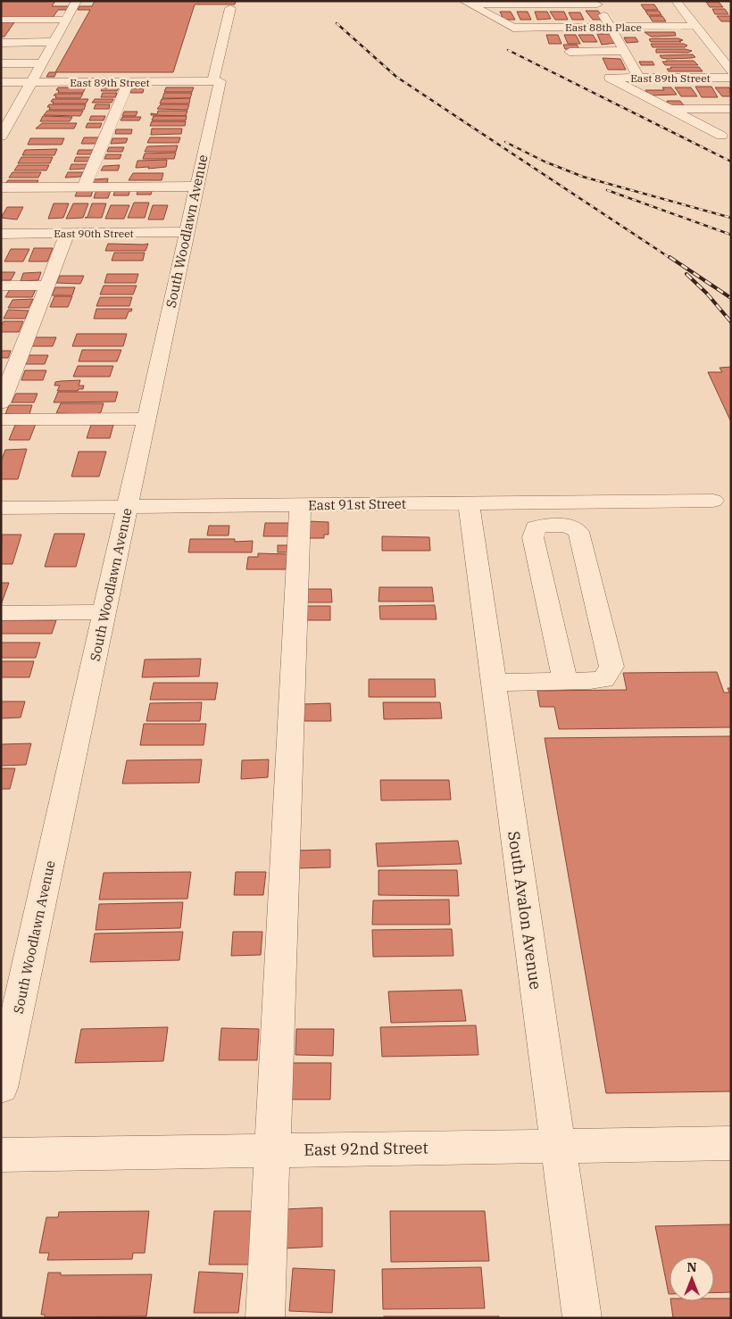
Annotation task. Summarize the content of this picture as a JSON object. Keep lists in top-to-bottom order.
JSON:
{
  "streets": {
    "street": [
      "East 88th Place",
      "East 89th Street",
      "South Woodlawn Avenue",
      "East 90th Street",
      "East 91st Street",
      "South Avalon Avenue",
      "East 92nd Street"
    ]
  },
  "crossings": [
    ["East 89th Street", "South Woodlawn Avenue"],
    ["South Woodlawn Avenue", "East 90th Street"],
    ["South Woodlawn Avenue", "East 91st Street"],
    ["East 91st Street", "South Avalon Avenue"],
    ["South Avalon Avenue", "East 92nd Street"]
  ],
  "north": "top"
}
